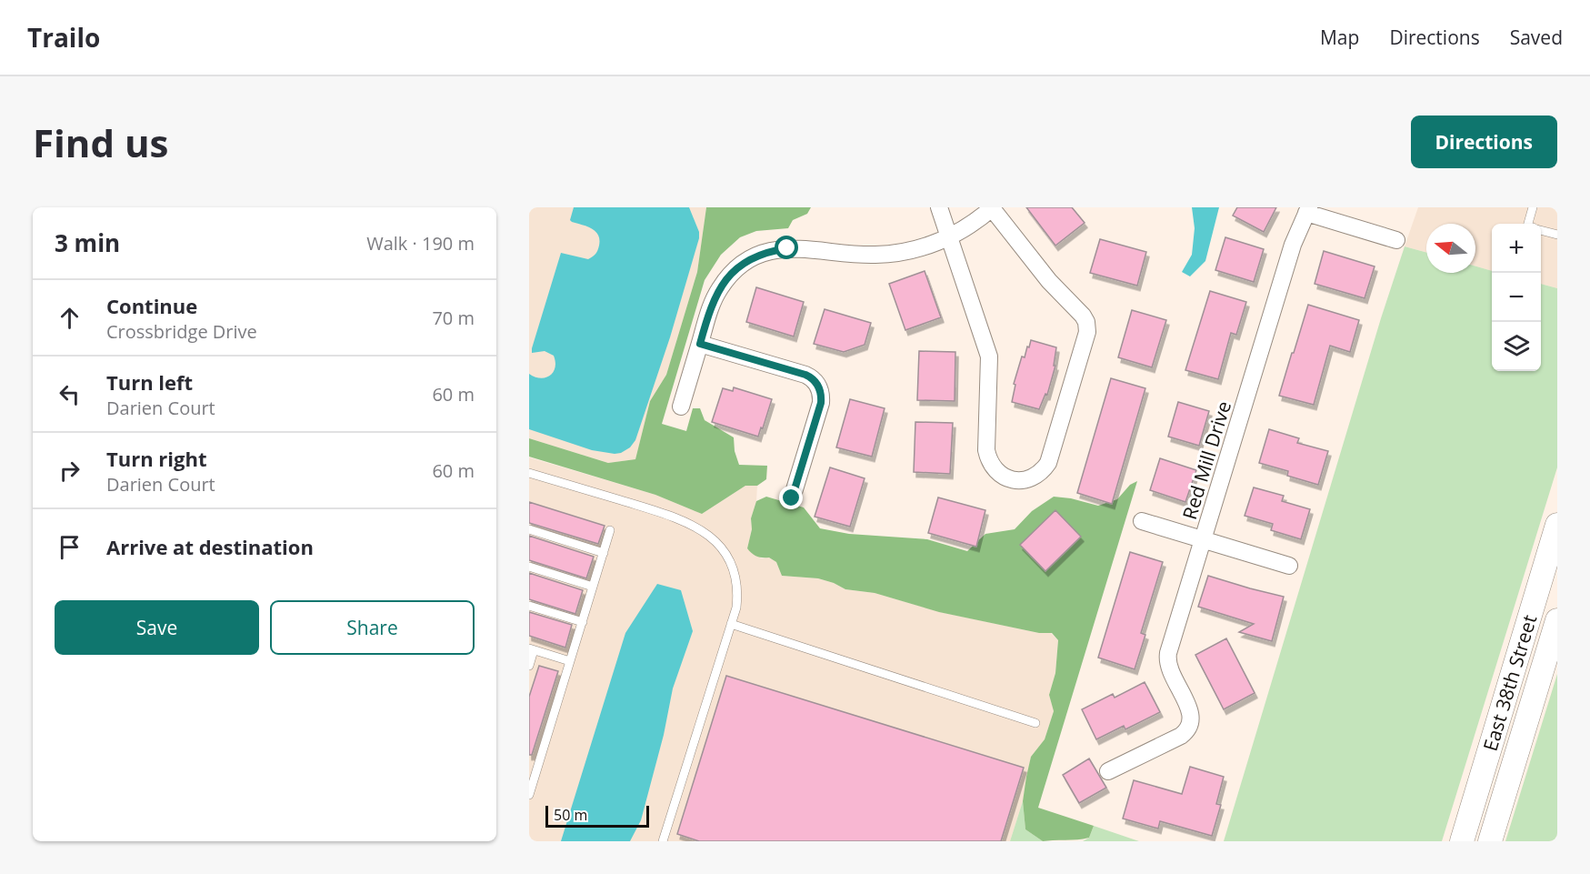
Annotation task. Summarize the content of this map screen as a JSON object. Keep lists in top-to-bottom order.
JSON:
{
  "streets": {
    "main road": ["East 38th Street"],
    "street": ["Red Mill Drive"]
  },
  "scale_bar": "50 m",
  "north": "left",
  "page": {
    "header": "Trailo",
    "nav": ["Map", "Directions", "Saved"],
    "buttons": [
      "Directions",
      ["Save", "Share"]
    ],
    "title": "Find us",
    "heading": ["3 min", "Walk · 190 m"],
    "map_buttons": ["+", "−"],
    "list": [
      ["Continue", "Crossbridge Drive", "70 m"],
      ["Turn left", "Darien Court", "60 m"],
      ["Turn right", "Darien Court", "60 m"],
      "Arrive at destination"
    ],
    "scale": "50 m"
  }
}
